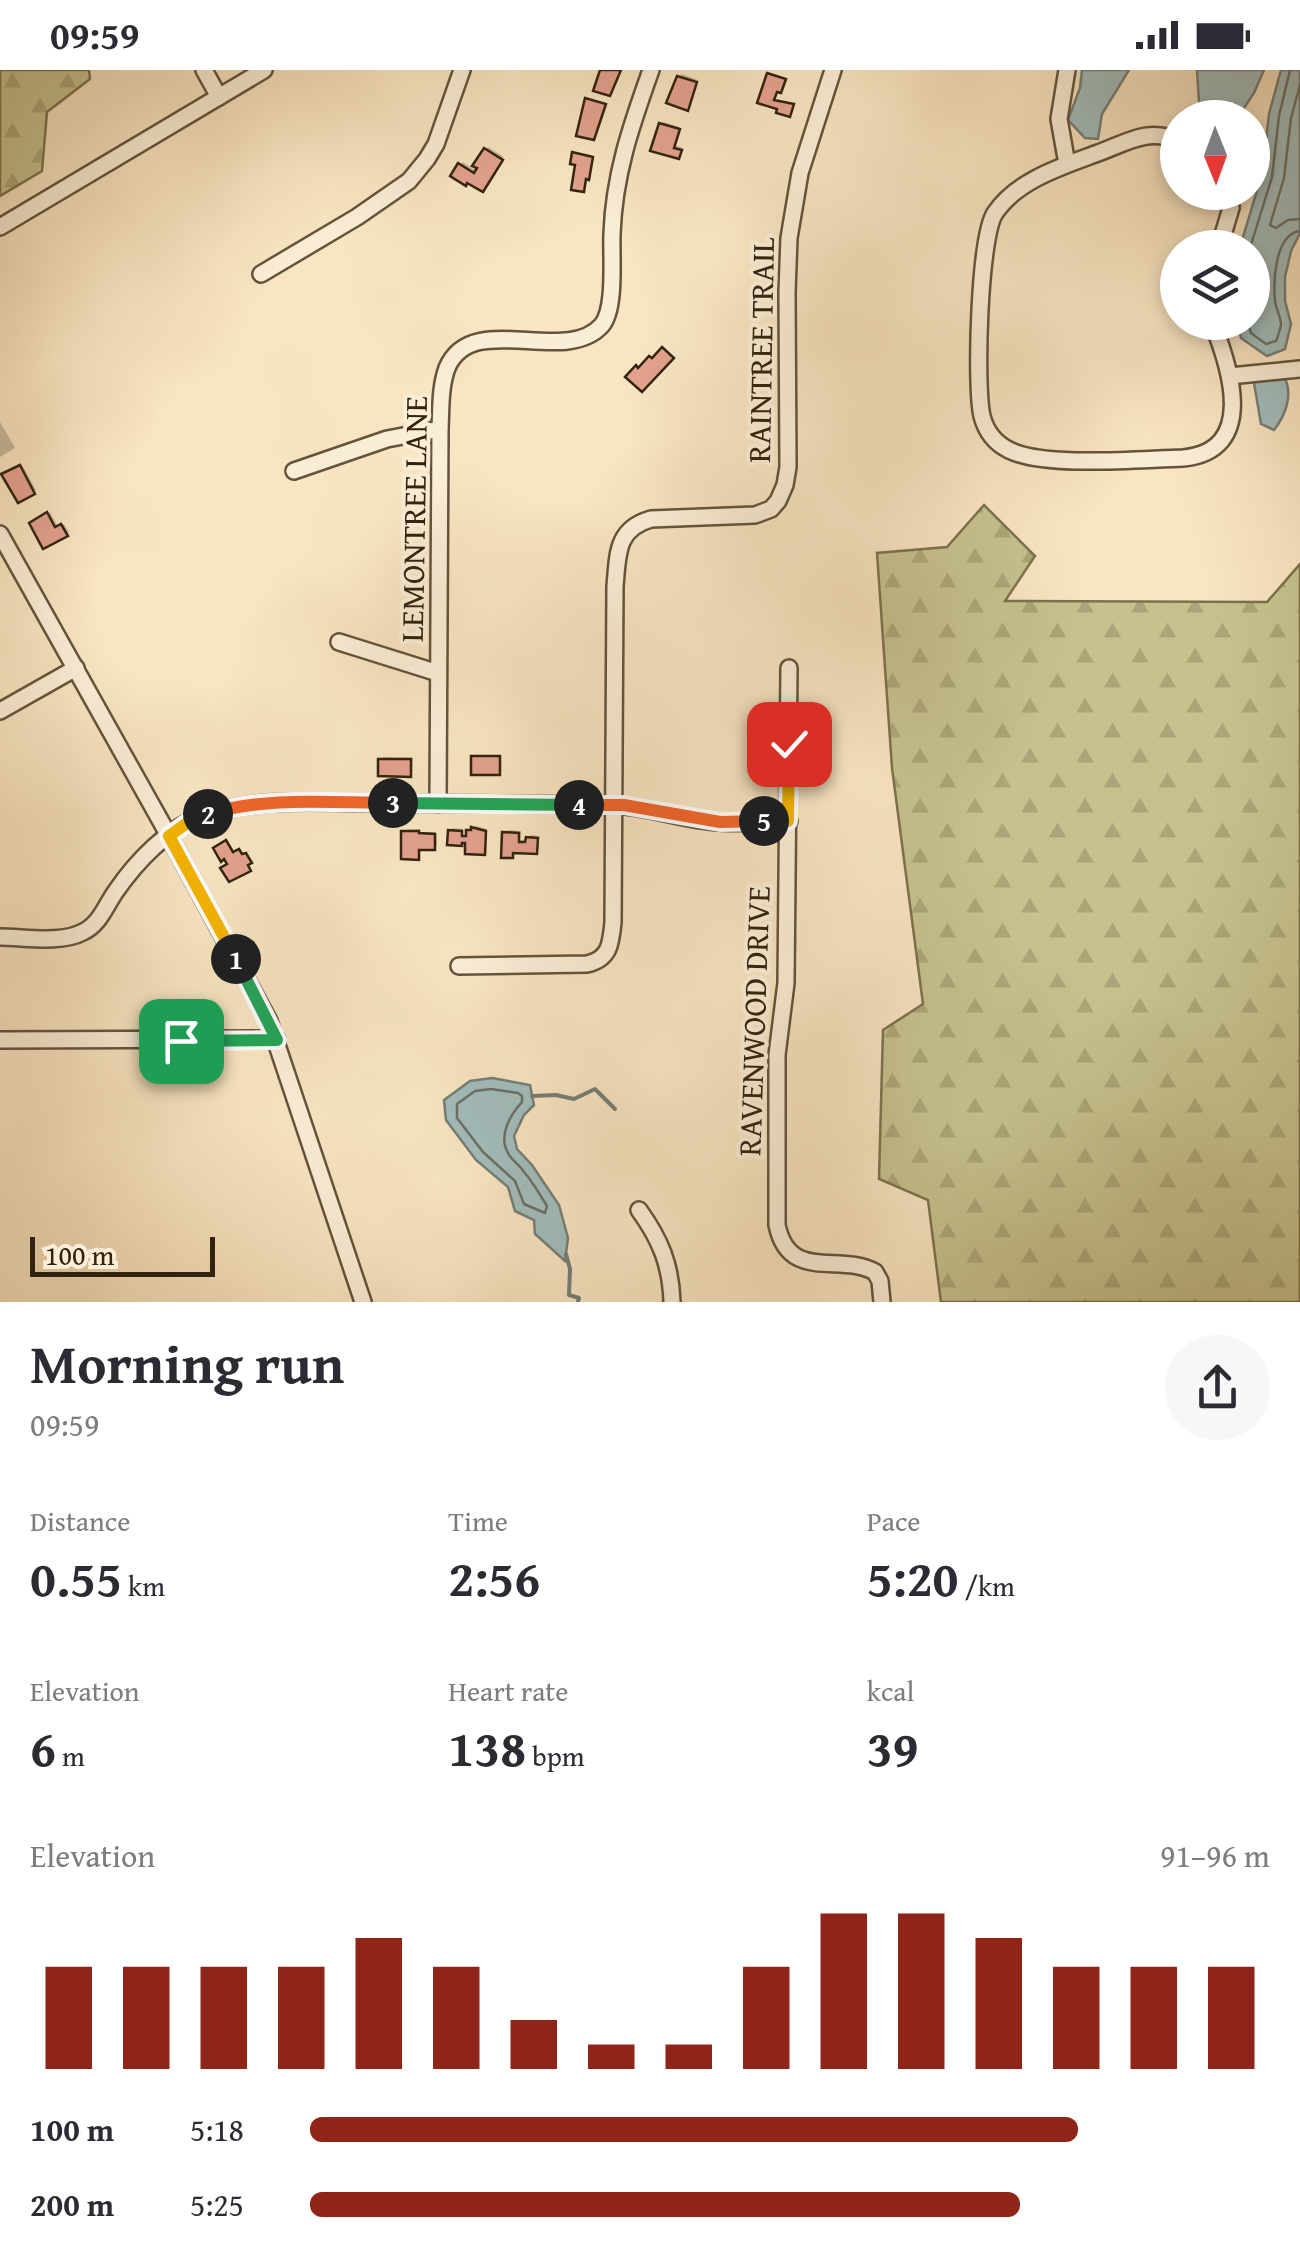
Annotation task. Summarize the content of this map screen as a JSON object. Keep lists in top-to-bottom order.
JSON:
{
  "streets": {
    "street": ["RAINTREE TRAIL", "LEMONTREE LANE", "RAVENWOOD DRIVE"]
  },
  "scale_bar": "100 m",
  "north": "bottom",
  "page": {
    "status": "09:59",
    "pins": [
      "3",
      "4",
      "2",
      "5",
      "1"
    ],
    "scale": "100 m",
    "heading": ["Morning run", "09:59"],
    "stats": [
      ["Distance", "0.55 km"],
      ["Time", "2:56"],
      ["Pace", "5:20 /km"],
      ["Elevation", "6 m"],
      ["Heart rate", "138 bpm"],
      ["kcal", "39"]
    ],
    "chart": ["Elevation", "91–96 m"],
    "list": [
      {
        "name": "100 m",
        "note": "5:18"
      },
      {
        "name": "200 m",
        "note": "5:25"
      }
    ]
  }
}
